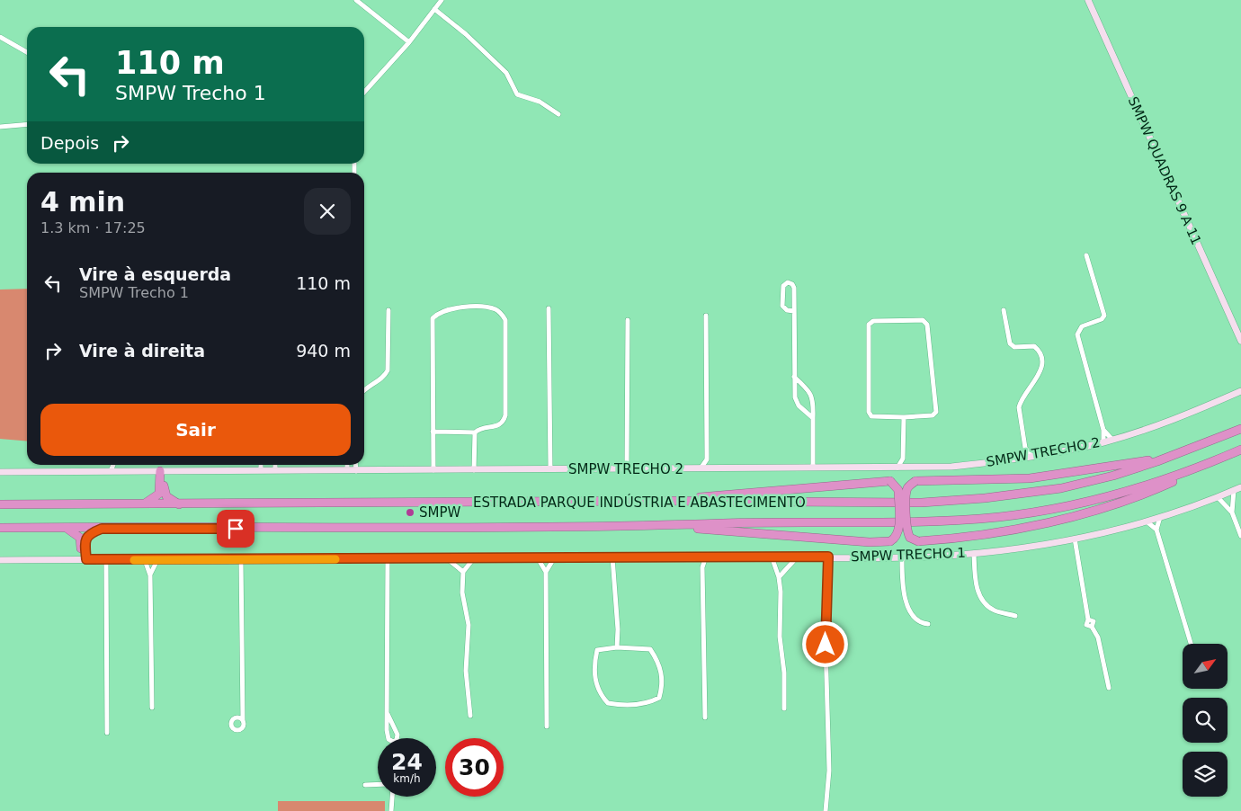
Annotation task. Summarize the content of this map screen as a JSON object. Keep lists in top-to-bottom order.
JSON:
{
  "streets": {
    "highway": ["ESTRADA PARQUE INDÚSTRIA E ABASTECIMENTO"],
    "street": ["SMPW QUADRAS 9 A 11", "SMPW TRECHO 2", "SMPW TRECHO 1"]
  },
  "places": ["SMPW"],
  "north": "top right",
  "page": {
    "turn": ["110 m", "SMPW Trecho 1"],
    "then": "Depois",
    "heading": ["4 min", "1.3 km · 17:25"],
    "list": [
      {
        "name": "Vire à esquerda",
        "note": "SMPW Trecho 1",
        "value": "110 m"
      },
      {
        "name": "Vire à direita",
        "value": "940 m"
      }
    ],
    "buttons": "Sair",
    "speed": "24 km/h",
    "limit": "30"
  }
}
